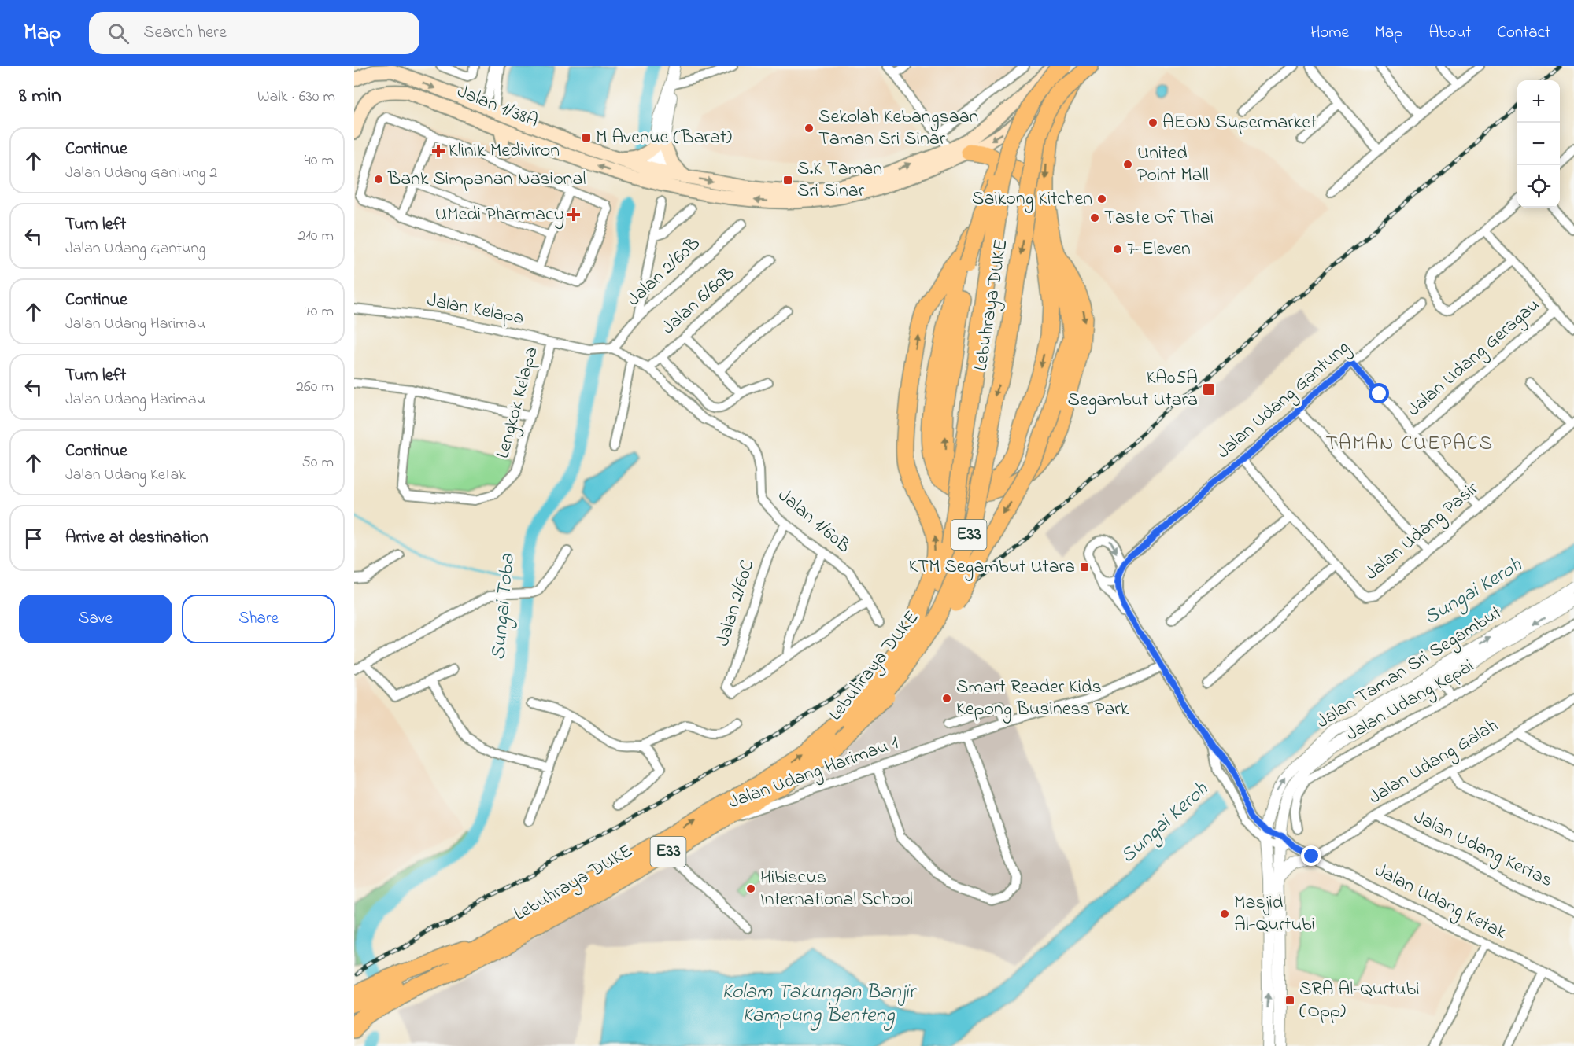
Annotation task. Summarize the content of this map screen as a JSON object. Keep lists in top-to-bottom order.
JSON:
{
  "streets": {
    "highway": ["Lebuhraya DUKE", "E33"],
    "main road": ["Jalan 1/38A"],
    "street": [
      "Jalan 2/60B",
      "Jalan 6/60B",
      "Jalan Kelapa",
      "Jalan Udang Geragau",
      "Jalan Udang Gantung",
      "Lengkok Kelapa",
      "Jalan 1/60B",
      "Jalan Udang Pasir",
      "Jalan 2/60C",
      "Jalan Taman Sri Segambut",
      "Jalan Udang Kepai",
      "Jalan Udang Galah",
      "Jalan Udang Harimau 1",
      "Jalan Udang Kertas",
      "Jalan Udang Ketak"
    ]
  },
  "crossings": [
    ["Jalan 2/60B", "Jalan Kelapa"],
    ["Jalan 2/60B", "Jalan 1/60B"],
    ["Jalan 6/60B", "Jalan 1/60B"],
    ["Lebuhraya DUKE", "E33"],
    ["Jalan Kelapa", "Lengkok Kelapa"],
    ["Jalan Kelapa", "Jalan 1/60B"],
    ["Jalan Udang Gantung", "Jalan Udang Pasir"],
    ["Jalan 1/60B", "Jalan 2/60C"],
    ["Jalan Taman Sri Segambut", "Jalan Udang Ketak"],
    ["Jalan Udang Galah", "Jalan Udang Kertas"],
    ["Jalan Udang Galah", "Jalan Udang Ketak"]
  ],
  "districts": ["TAMAN CUEPACS"],
  "water": ["Sungai Keroh", "Sungai Toba", "Kolam Takungan Banjir Kampung Benteng"],
  "places": {
    "other": [
      "AEON Supermarket",
      "Sekolah Kebangsaan Taman Sri Sinar",
      "United Point Mall",
      "Bank Simpanan Nasional",
      "Saikong Kitchen",
      "Taste Of Thai",
      "7-Eleven",
      "Smart Reader Kids Kepong Business Park",
      "Hibiscus International School",
      "Masjid Al-Qurtubi"
    ],
    "transit": [
      "M Avenue (Barat)",
      "S.K Taman Sri Sinar",
      "KA05A Segambut Utara",
      "KTM Segambut Utara",
      "SRA Al-Qurtubi (Opp)"
    ],
    "health": ["Klinik Mediviron", "UMedi Pharmacy"]
  },
  "page": {
    "header": "Map",
    "search": "Search here",
    "nav": [
      "Home",
      "Map",
      "About",
      "Contact"
    ],
    "heading": ["8 min", "Walk · 630 m"],
    "map_buttons": ["+", "−"],
    "list": [
      ["Continue", "Jalan Udang Gantung 2", "40 m"],
      ["Turn left", "Jalan Udang Gantung", "210 m"],
      ["Continue", "Jalan Udang Harimau", "70 m"],
      ["Turn left", "Jalan Udang Harimau", "260 m"],
      ["Continue", "Jalan Udang Ketak", "50 m"],
      "Arrive at destination"
    ],
    "buttons": ["Save", "Share"]
  }
}
